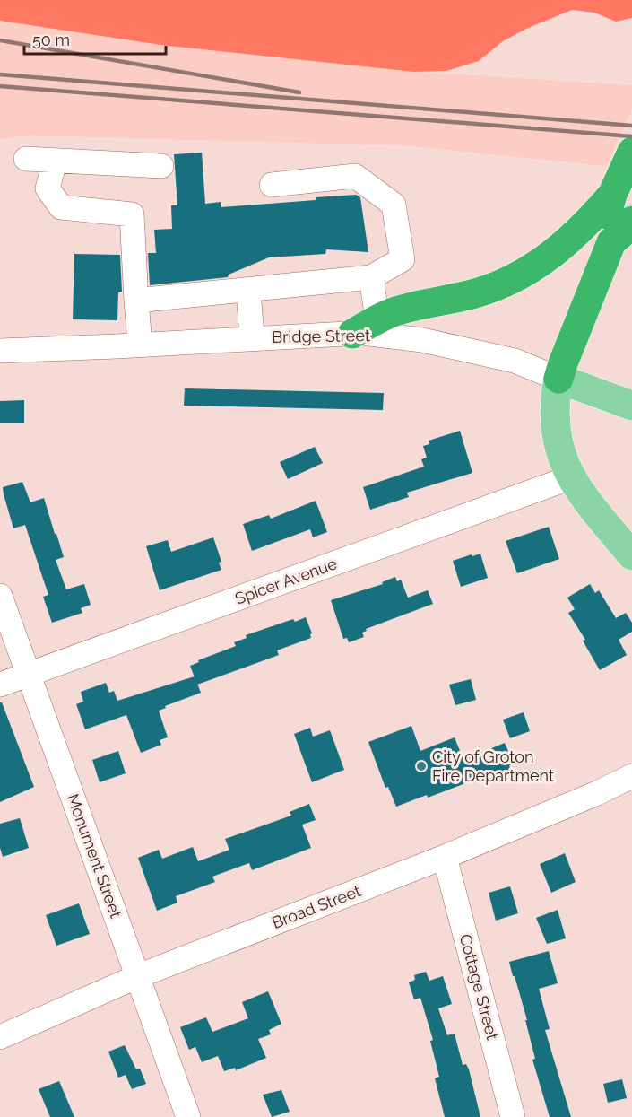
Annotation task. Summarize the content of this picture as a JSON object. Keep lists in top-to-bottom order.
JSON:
{
  "streets": {
    "main road": ["Bridge Street"],
    "street": [
      "Spicer Avenue",
      "Monument Street",
      "Broad Street",
      "Cottage Street"
    ]
  },
  "crossings": [
    ["Spicer Avenue", "Monument Street"],
    ["Monument Street", "Broad Street"],
    ["Broad Street", "Cottage Street"]
  ],
  "places": ["City of Groton Fire Department"],
  "scale_bar": "50 m"
}
